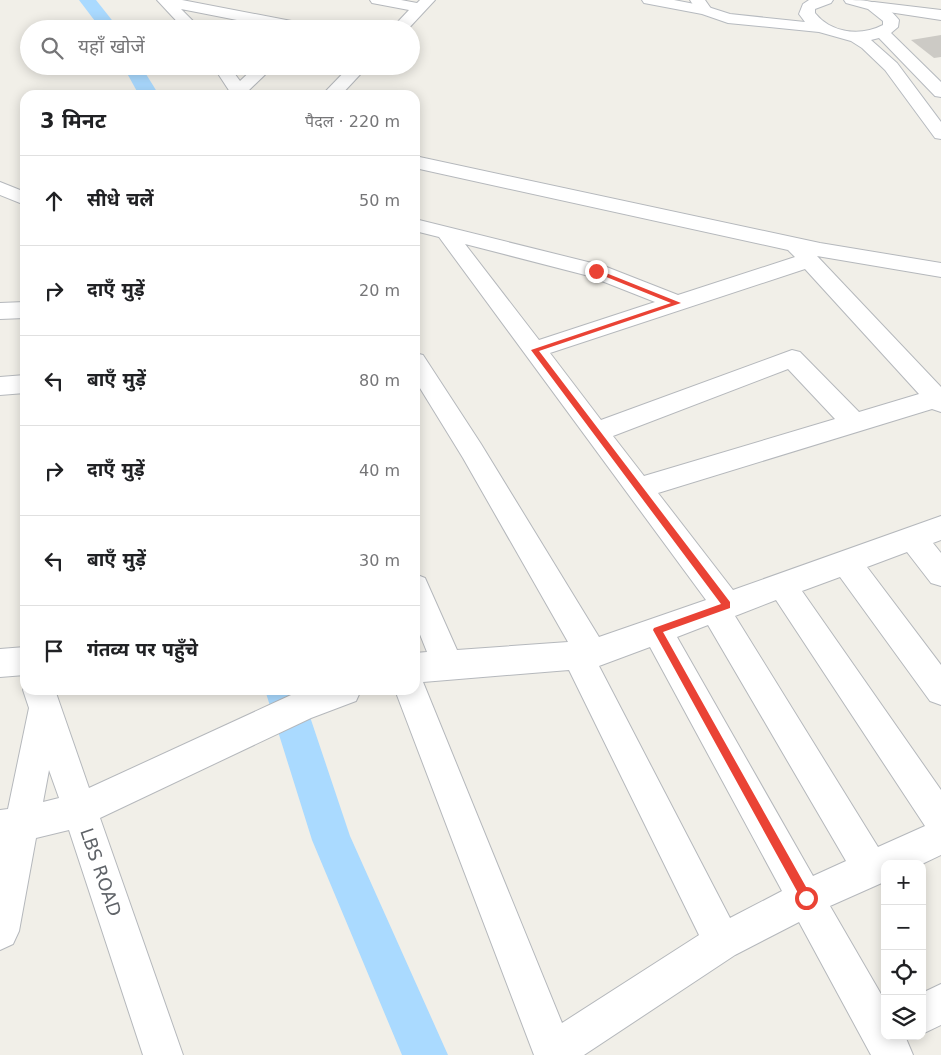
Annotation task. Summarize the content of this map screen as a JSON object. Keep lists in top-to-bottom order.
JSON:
{
  "streets": {
    "street": ["LBS ROAD"]
  },
  "page": {
    "search": "यहाँ खोजें",
    "heading": ["3 मिनट", "पैदल · 220 m"],
    "list": [
      ["सीधे चलें", "50 m"],
      ["दाएँ मुड़ें", "20 m"],
      ["बाएँ मुड़ें", "80 m"],
      ["दाएँ मुड़ें", "40 m"],
      ["बाएँ मुड़ें", "30 m"],
      "गंतव्य पर पहुँचे"
    ],
    "map_buttons": ["+", "−"]
  }
}
